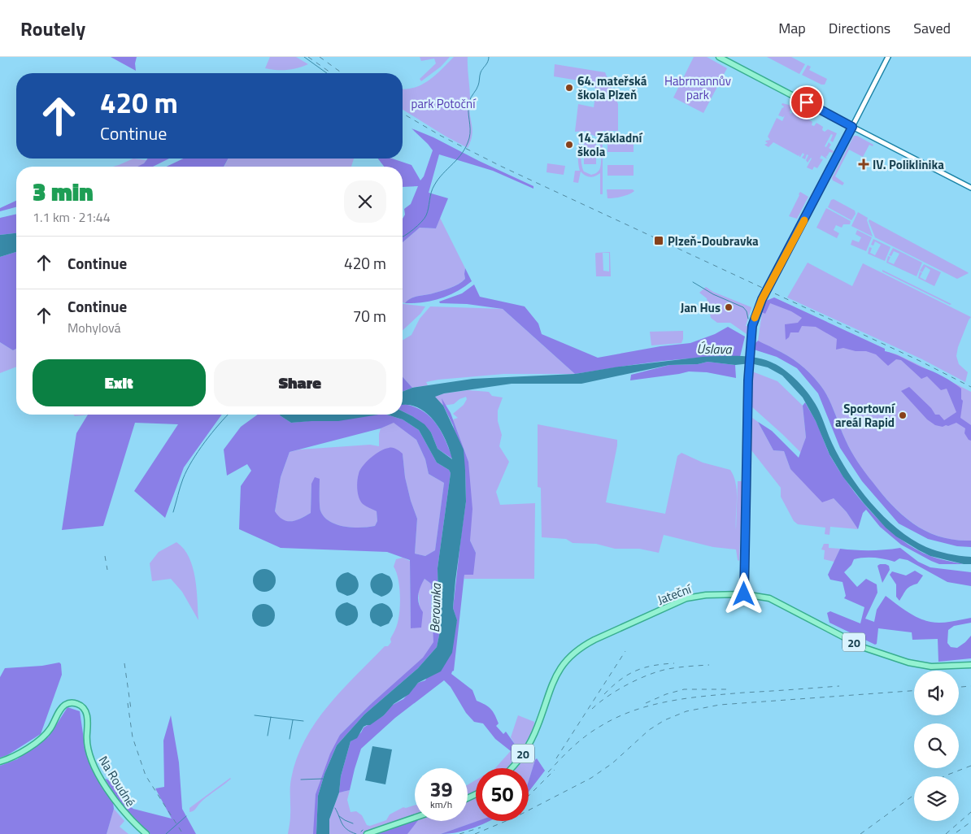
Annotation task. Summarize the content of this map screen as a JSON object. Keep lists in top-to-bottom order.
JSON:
{
  "streets": {
    "main road": ["Jateční", "20", "Na Roudné"]
  },
  "water": ["Úslava", "Berounka"],
  "parks": ["Habrmannův park", "park Potoční"],
  "places": {
    "other": [
      "64. mateřská škola Plzeň",
      "14. Základní škola",
      "Jan Hus",
      "Sportovní areál Rapid"
    ],
    "health": ["IV. Poliklinika"],
    "transit": ["Plzeň-Doubravka"]
  },
  "page": {
    "header": "Routely",
    "nav": ["Map", "Directions", "Saved"],
    "turn": ["420 m", "Continue"],
    "heading": ["3 min", "1.1 km · 21:44"],
    "list": [
      {
        "name": "Continue",
        "value": "420 m"
      },
      {
        "name": "Continue",
        "note": "Mohylová",
        "value": "70 m"
      }
    ],
    "buttons": ["Exit", "Share"],
    "speed": "39 km/h",
    "limit": "50"
  }
}
